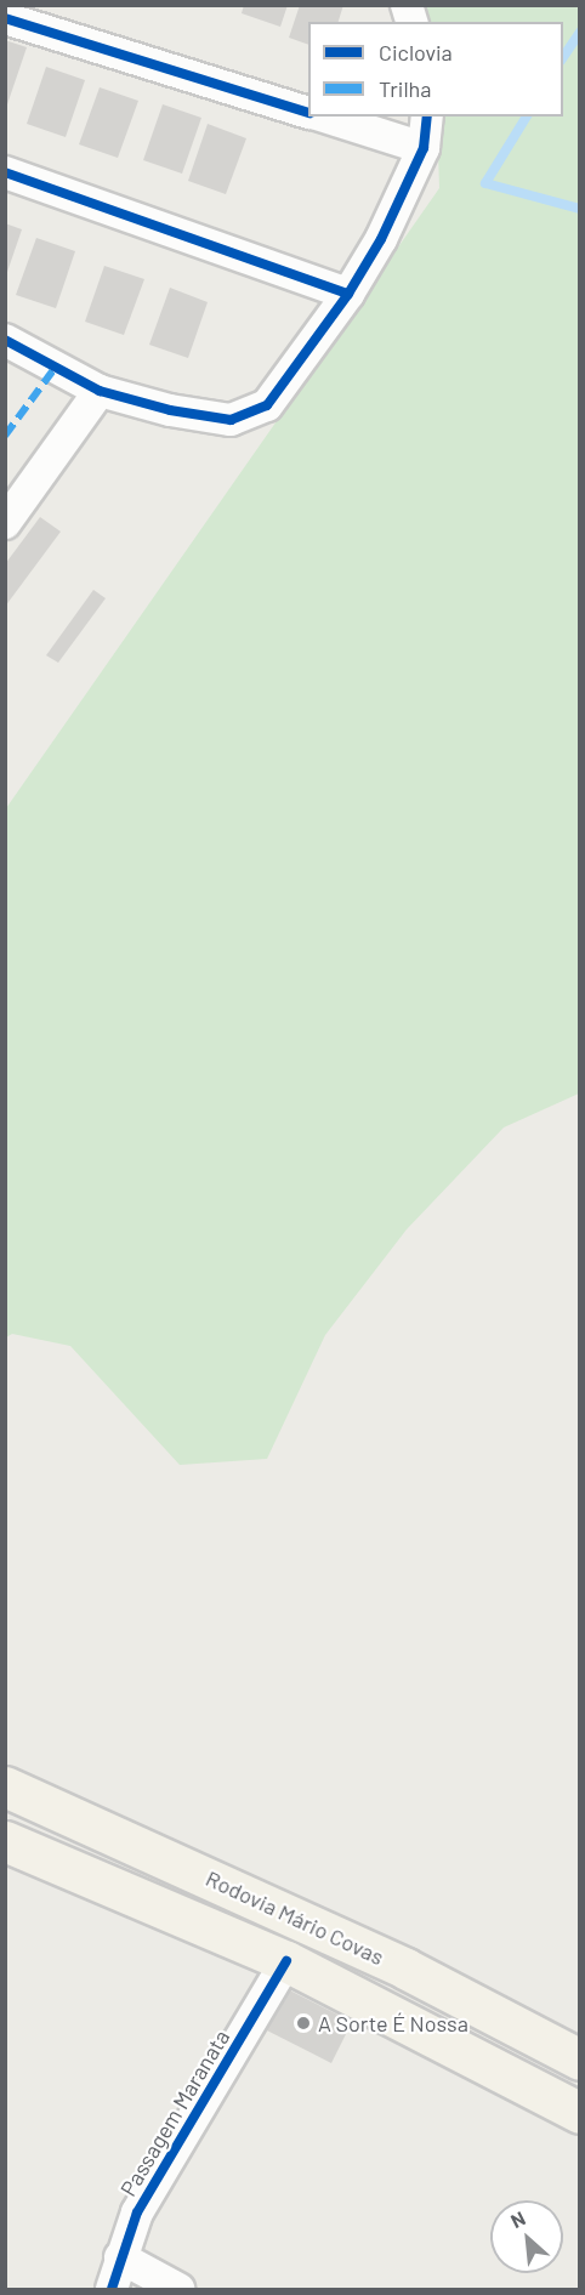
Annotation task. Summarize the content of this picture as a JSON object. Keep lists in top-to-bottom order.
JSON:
{
  "streets": {
    "main road": ["Rodovia Mário Covas"],
    "street": ["Passagem Maranata"]
  },
  "crossings": [
    ["Rodovia Mário Covas", "Passagem Maranata"]
  ],
  "places": ["A Sorte É Nossa"],
  "legend": ["Ciclovia", "Trilha"],
  "north": "top left"
}
